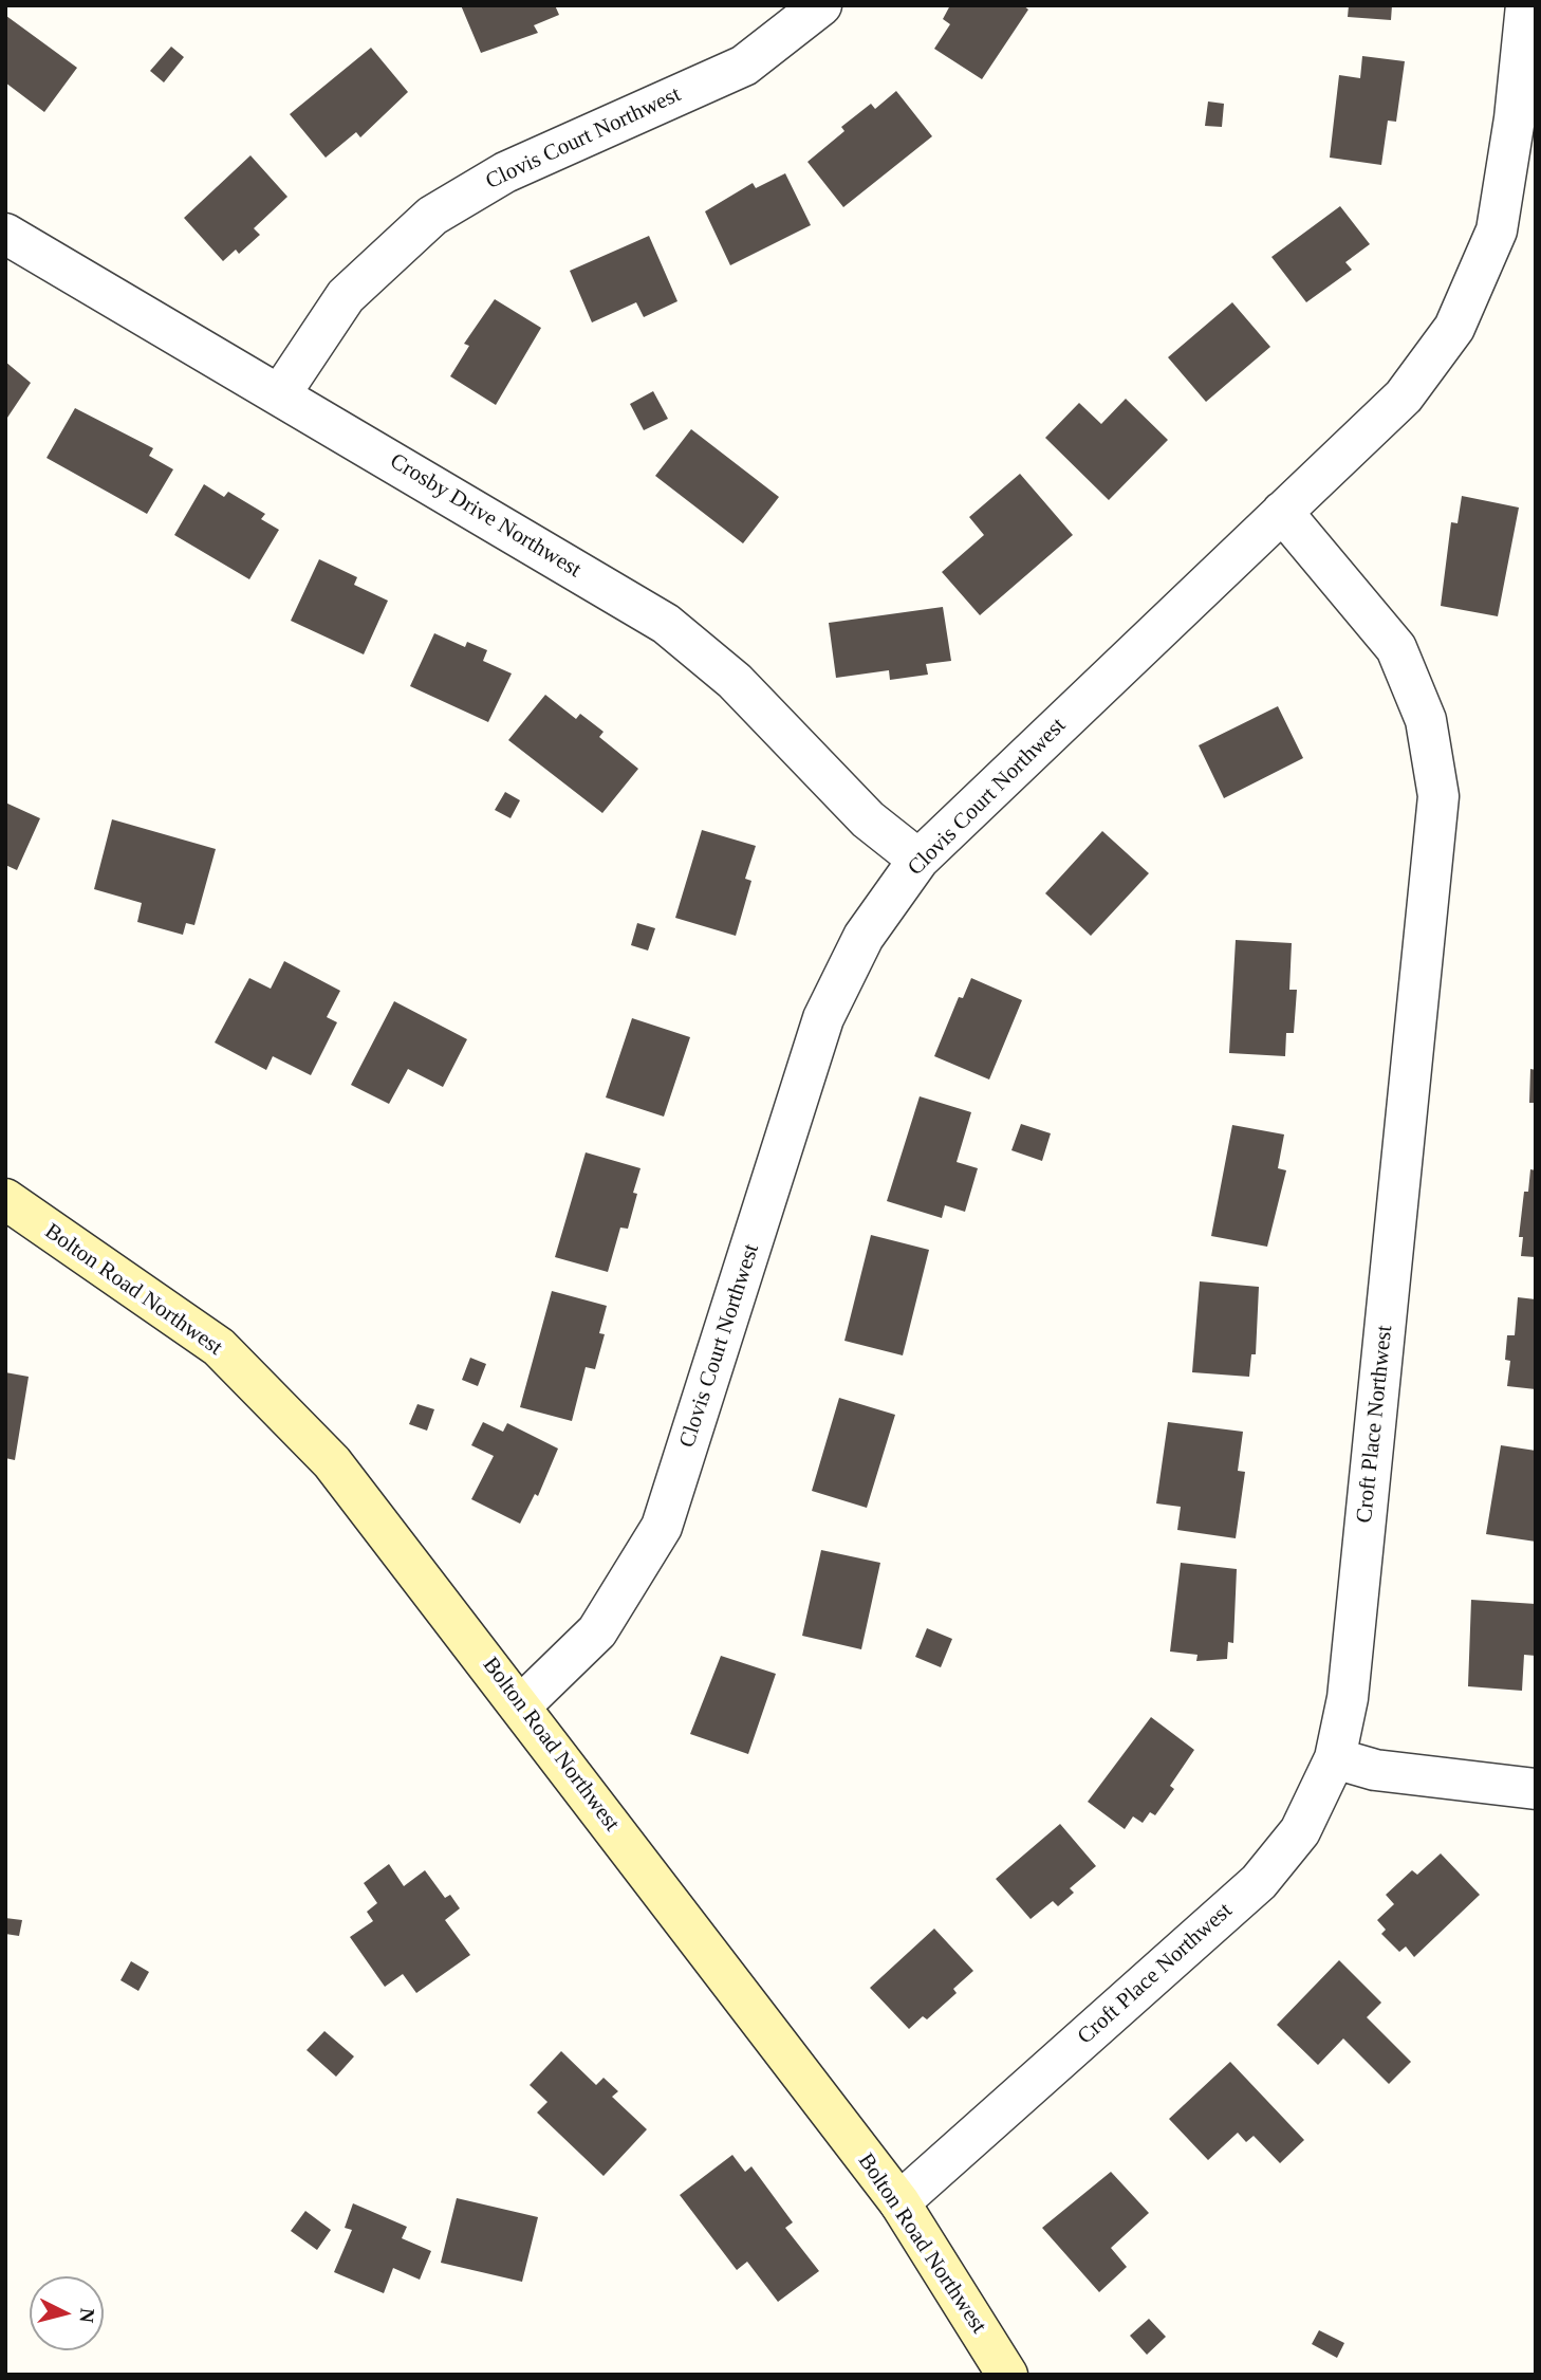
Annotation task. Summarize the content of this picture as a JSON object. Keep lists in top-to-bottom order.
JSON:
{
  "streets": {
    "street": [
      "Clovis Court Northwest",
      "Crosby Drive Northwest",
      "Bolton Road Northwest",
      "Croft Place Northwest"
    ]
  },
  "crossings": [
    ["Clovis Court Northwest", "Crosby Drive Northwest"],
    ["Clovis Court Northwest", "Bolton Road Northwest"],
    ["Clovis Court Northwest", "Croft Place Northwest"],
    ["Bolton Road Northwest", "Croft Place Northwest"]
  ],
  "north": "right"
}
